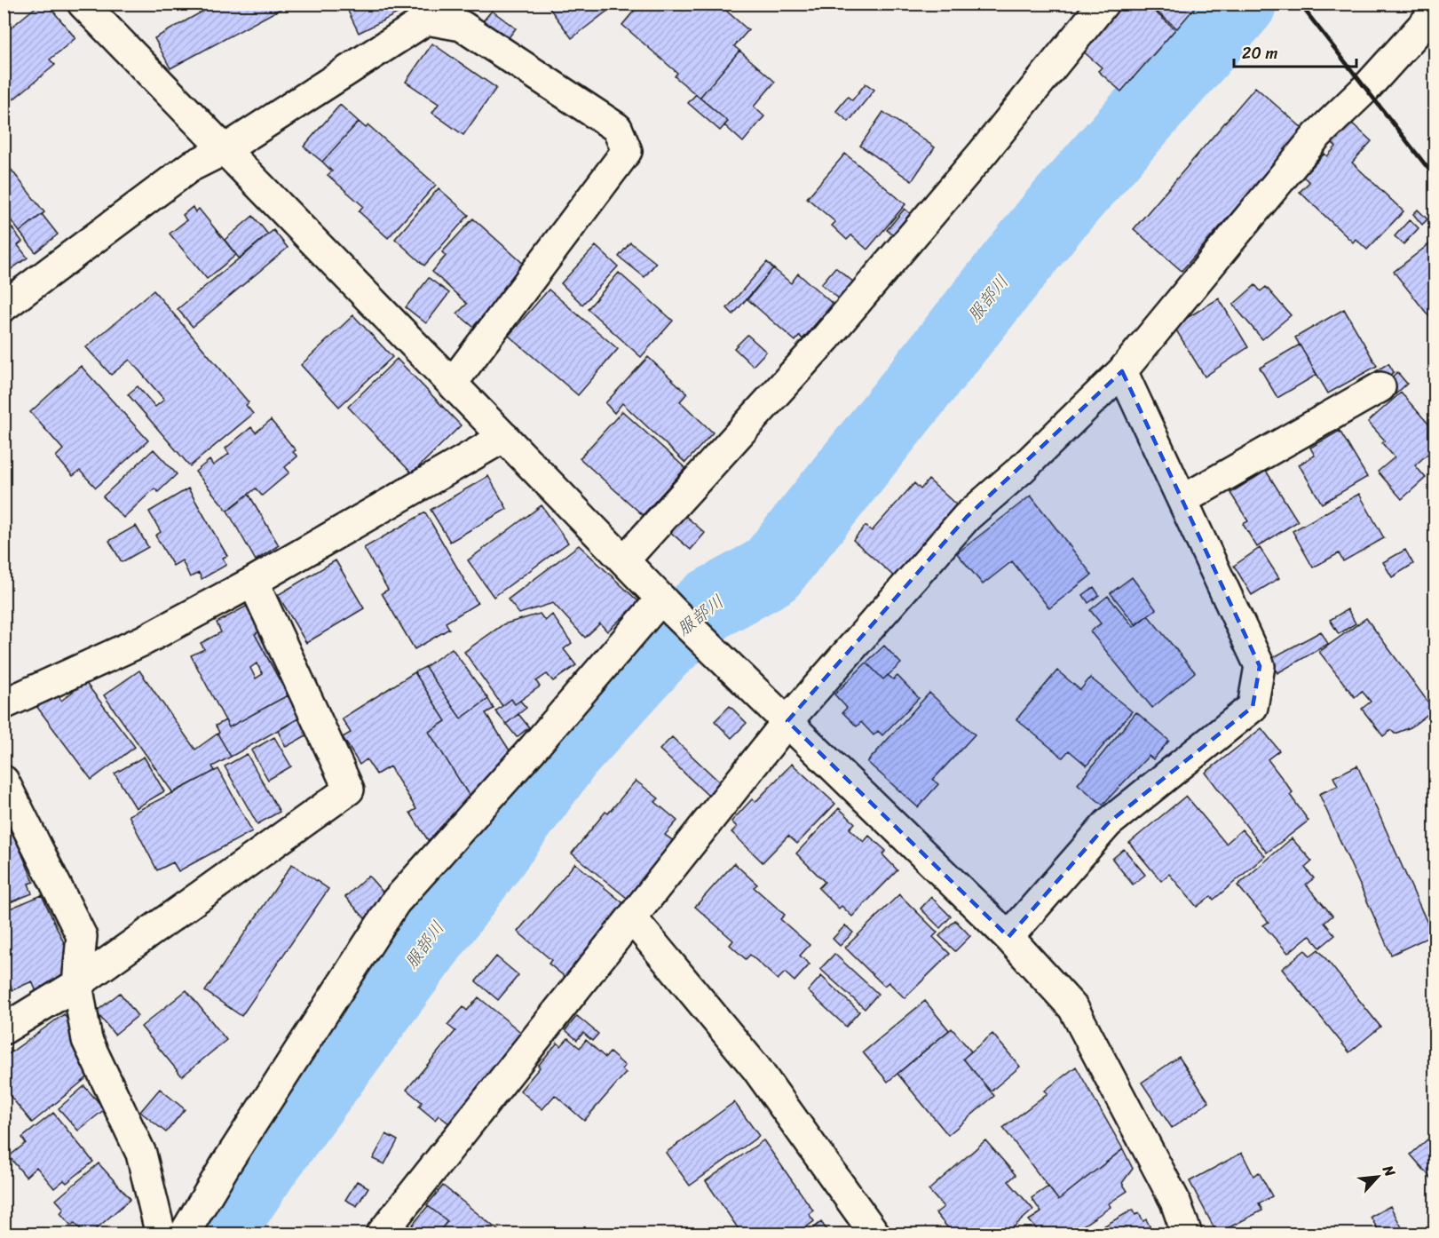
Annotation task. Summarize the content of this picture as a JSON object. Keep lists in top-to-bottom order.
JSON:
{
  "water": ["服部川"],
  "scale_bar": "20 m",
  "north": "top right"
}
